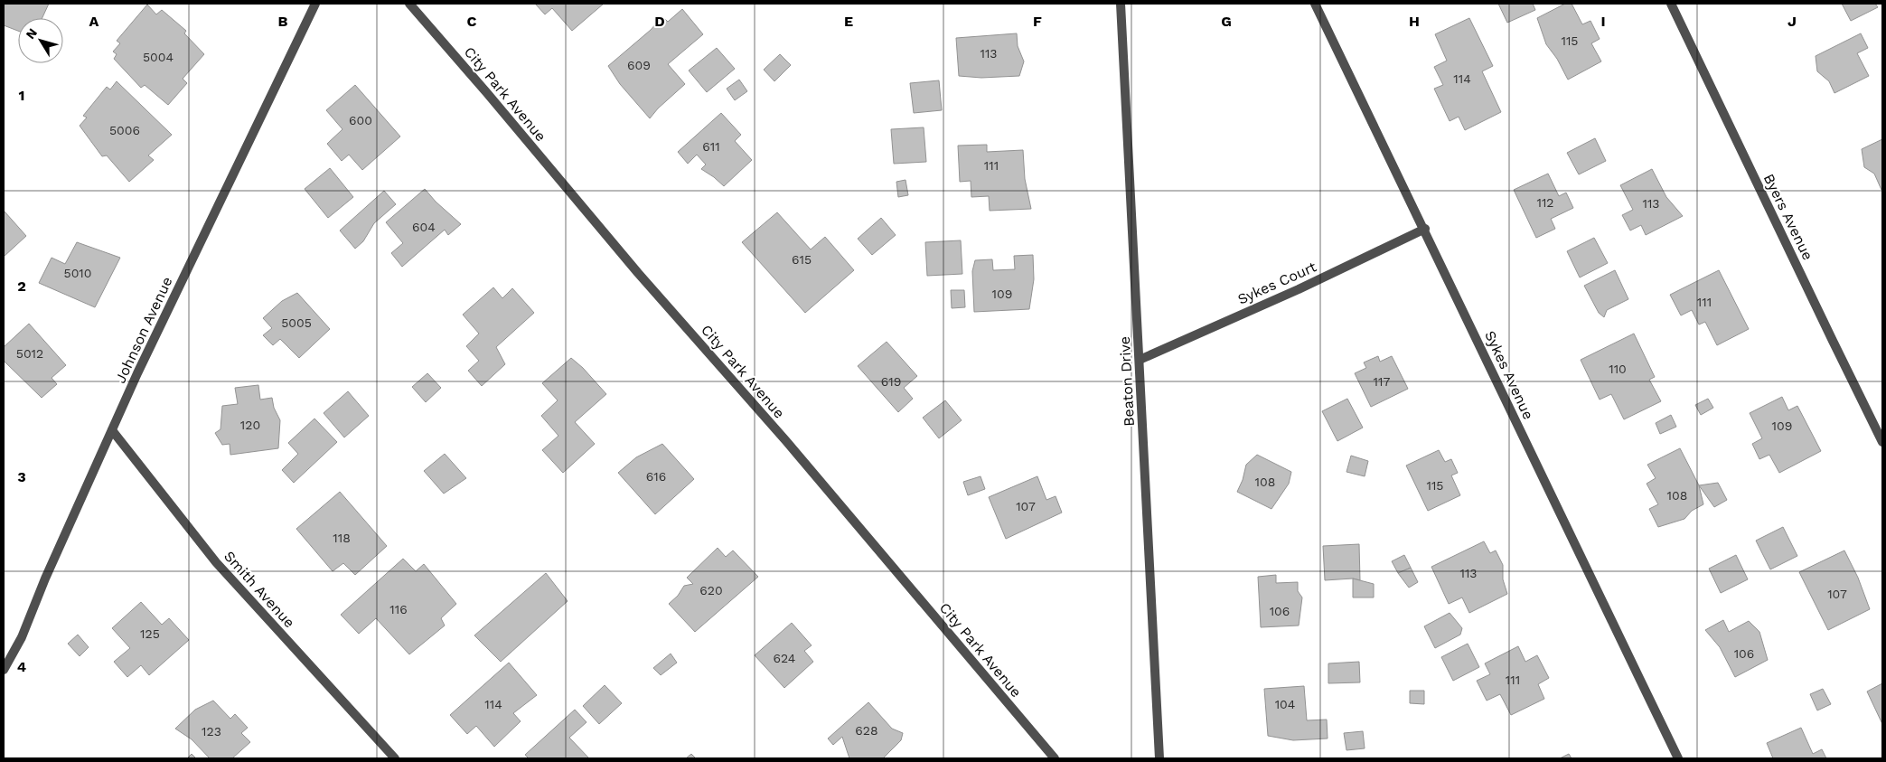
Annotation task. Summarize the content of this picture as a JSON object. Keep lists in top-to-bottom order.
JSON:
{
  "streets": {
    "street": [
      "City Park Avenue",
      "Byers Avenue",
      "Sykes Court",
      "Johnson Avenue",
      "Sykes Avenue",
      "Beaton Drive",
      "Smith Avenue"
    ]
  },
  "crossings": [
    ["Sykes Court", "Sykes Avenue"],
    ["Sykes Court", "Beaton Drive"],
    ["Johnson Avenue", "Smith Avenue"]
  ],
  "house_numbers": [
    "115",
    "113",
    "5004",
    "609",
    "114",
    "600",
    "5006",
    "611",
    "111",
    "112",
    "113",
    "604",
    "615",
    "5010",
    "109",
    "111",
    "5005",
    "5012",
    "110",
    "619",
    "117",
    "120",
    "109",
    "616",
    "108",
    "115",
    "108",
    "107",
    "118",
    "113",
    "620",
    "107",
    "116",
    "106",
    "125",
    "106",
    "624",
    "111",
    "114",
    "104",
    "628",
    "123"
  ],
  "north": "top left",
  "grid": {
    "columns": [
      "A",
      "B",
      "C",
      "D",
      "E",
      "F",
      "G",
      "H",
      "I",
      "J"
    ],
    "rows": [
      "1",
      "2",
      "3",
      "4"
    ]
  }
}
